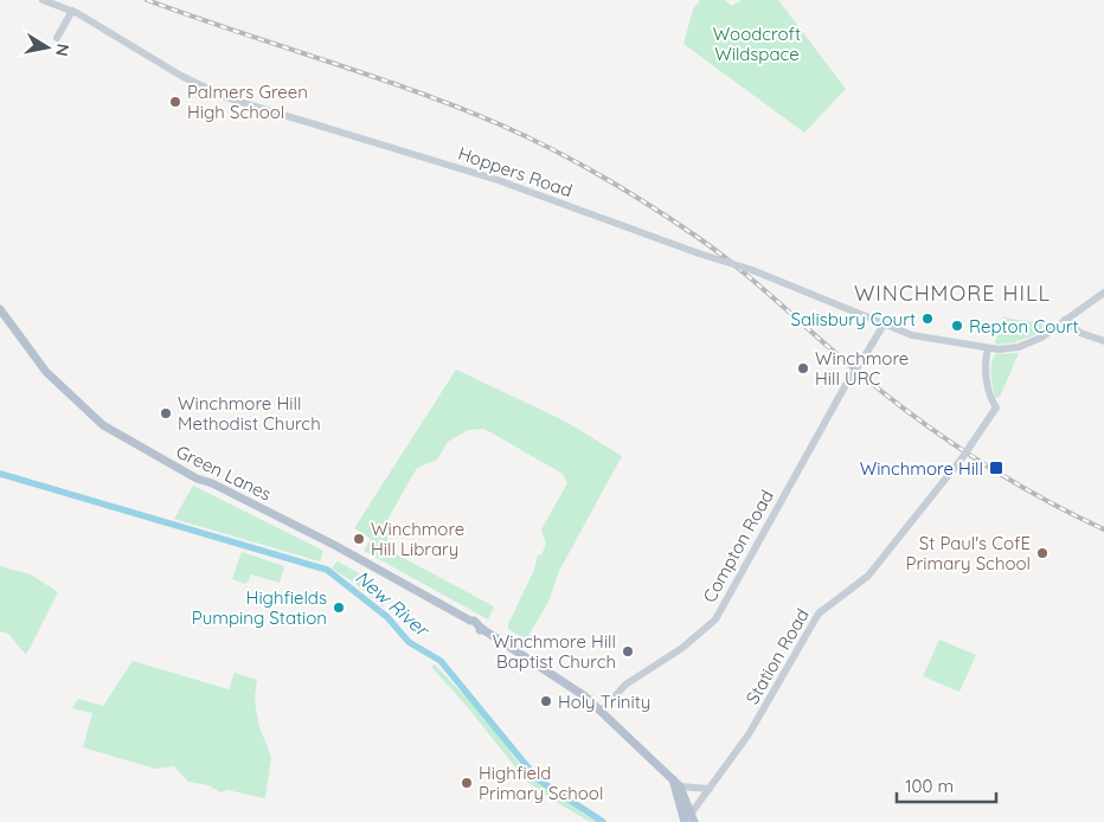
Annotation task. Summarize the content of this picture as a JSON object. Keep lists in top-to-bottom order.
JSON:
{
  "streets": {
    "main road": ["Green Lanes"],
    "street": ["Hoppers Road", "Compton Road", "Station Road"]
  },
  "crossings": [
    ["Hoppers Road", "Compton Road"],
    ["Hoppers Road", "Station Road"],
    ["Green Lanes", "Compton Road"],
    ["Green Lanes", "Station Road"]
  ],
  "districts": ["WINCHMORE HILL"],
  "water": ["New River"],
  "parks": ["Woodcroft Wildspace"],
  "places": {
    "other": [
      "Palmers Green High School",
      "Salisbury Court",
      "Repton Court",
      "Winchmore Hill URC",
      "Winchmore Hill Methodist Church",
      "Winchmore Hill Library",
      "St Paul's CofE Primary School",
      "Highfields Pumping Station",
      "Winchmore Hill Baptist Church",
      "Holy Trinity",
      "Highfield Primary School"
    ],
    "transit": ["Winchmore Hill"]
  },
  "scale_bar": "100 m",
  "north": "right"
}
